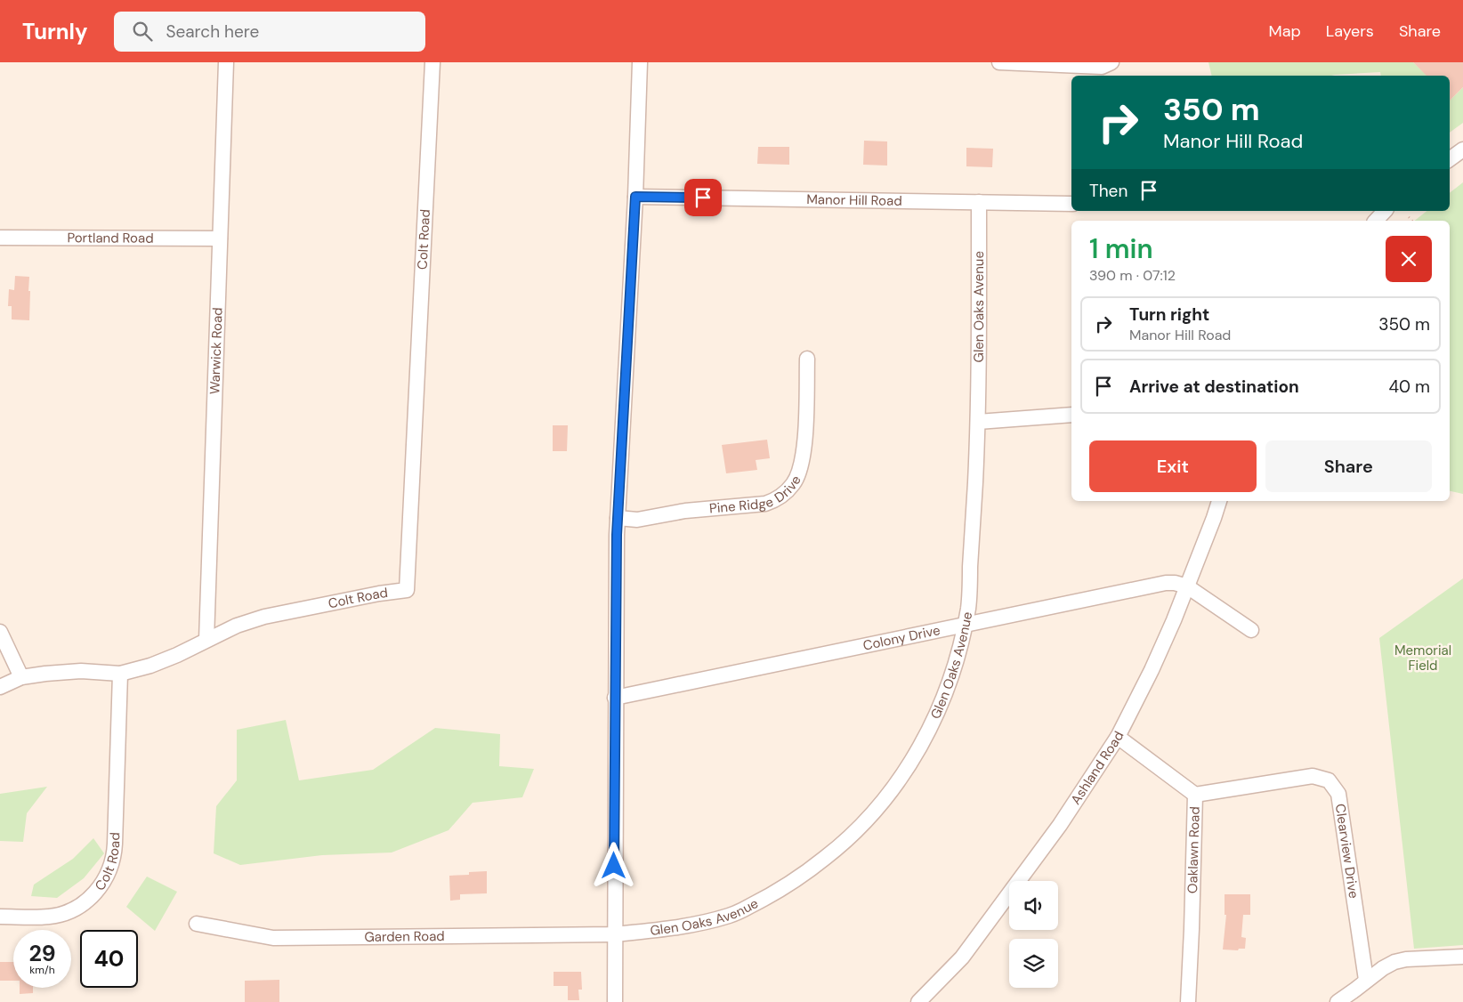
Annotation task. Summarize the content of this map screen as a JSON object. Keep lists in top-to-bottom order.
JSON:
{
  "streets": {
    "street": [
      "Manor Hill Road",
      "Portland Road",
      "Colt Road",
      "Glen Oaks Avenue",
      "Warwick Road",
      "Pine Ridge Drive",
      "Colony Drive",
      "Ashland Road",
      "Oaklawn Road",
      "Clearview Drive",
      "Garden Road"
    ]
  },
  "crossings": [
    ["Manor Hill Road", "Glen Oaks Avenue"],
    ["Portland Road", "Warwick Road"],
    ["Colt Road", "Warwick Road"],
    ["Glen Oaks Avenue", "Colony Drive"],
    ["Glen Oaks Avenue", "Garden Road"],
    ["Colony Drive", "Ashland Road"],
    ["Ashland Road", "Oaklawn Road"],
    ["Oaklawn Road", "Clearview Drive"]
  ],
  "parks": ["Memorial Field"],
  "page": {
    "header": "Turnly",
    "search": "Search here",
    "nav": ["Map", "Layers", "Share"],
    "turn": ["350 m", "Manor Hill Road"],
    "then": "Then",
    "heading": ["1 min", "390 m · 07:12"],
    "list": [
      {
        "name": "Turn right",
        "note": "Manor Hill Road",
        "value": "350 m"
      },
      {
        "name": "Arrive at destination",
        "value": "40 m"
      }
    ],
    "buttons": ["Exit", "Share"],
    "speed": "29 km/h",
    "limit": "40"
  }
}
